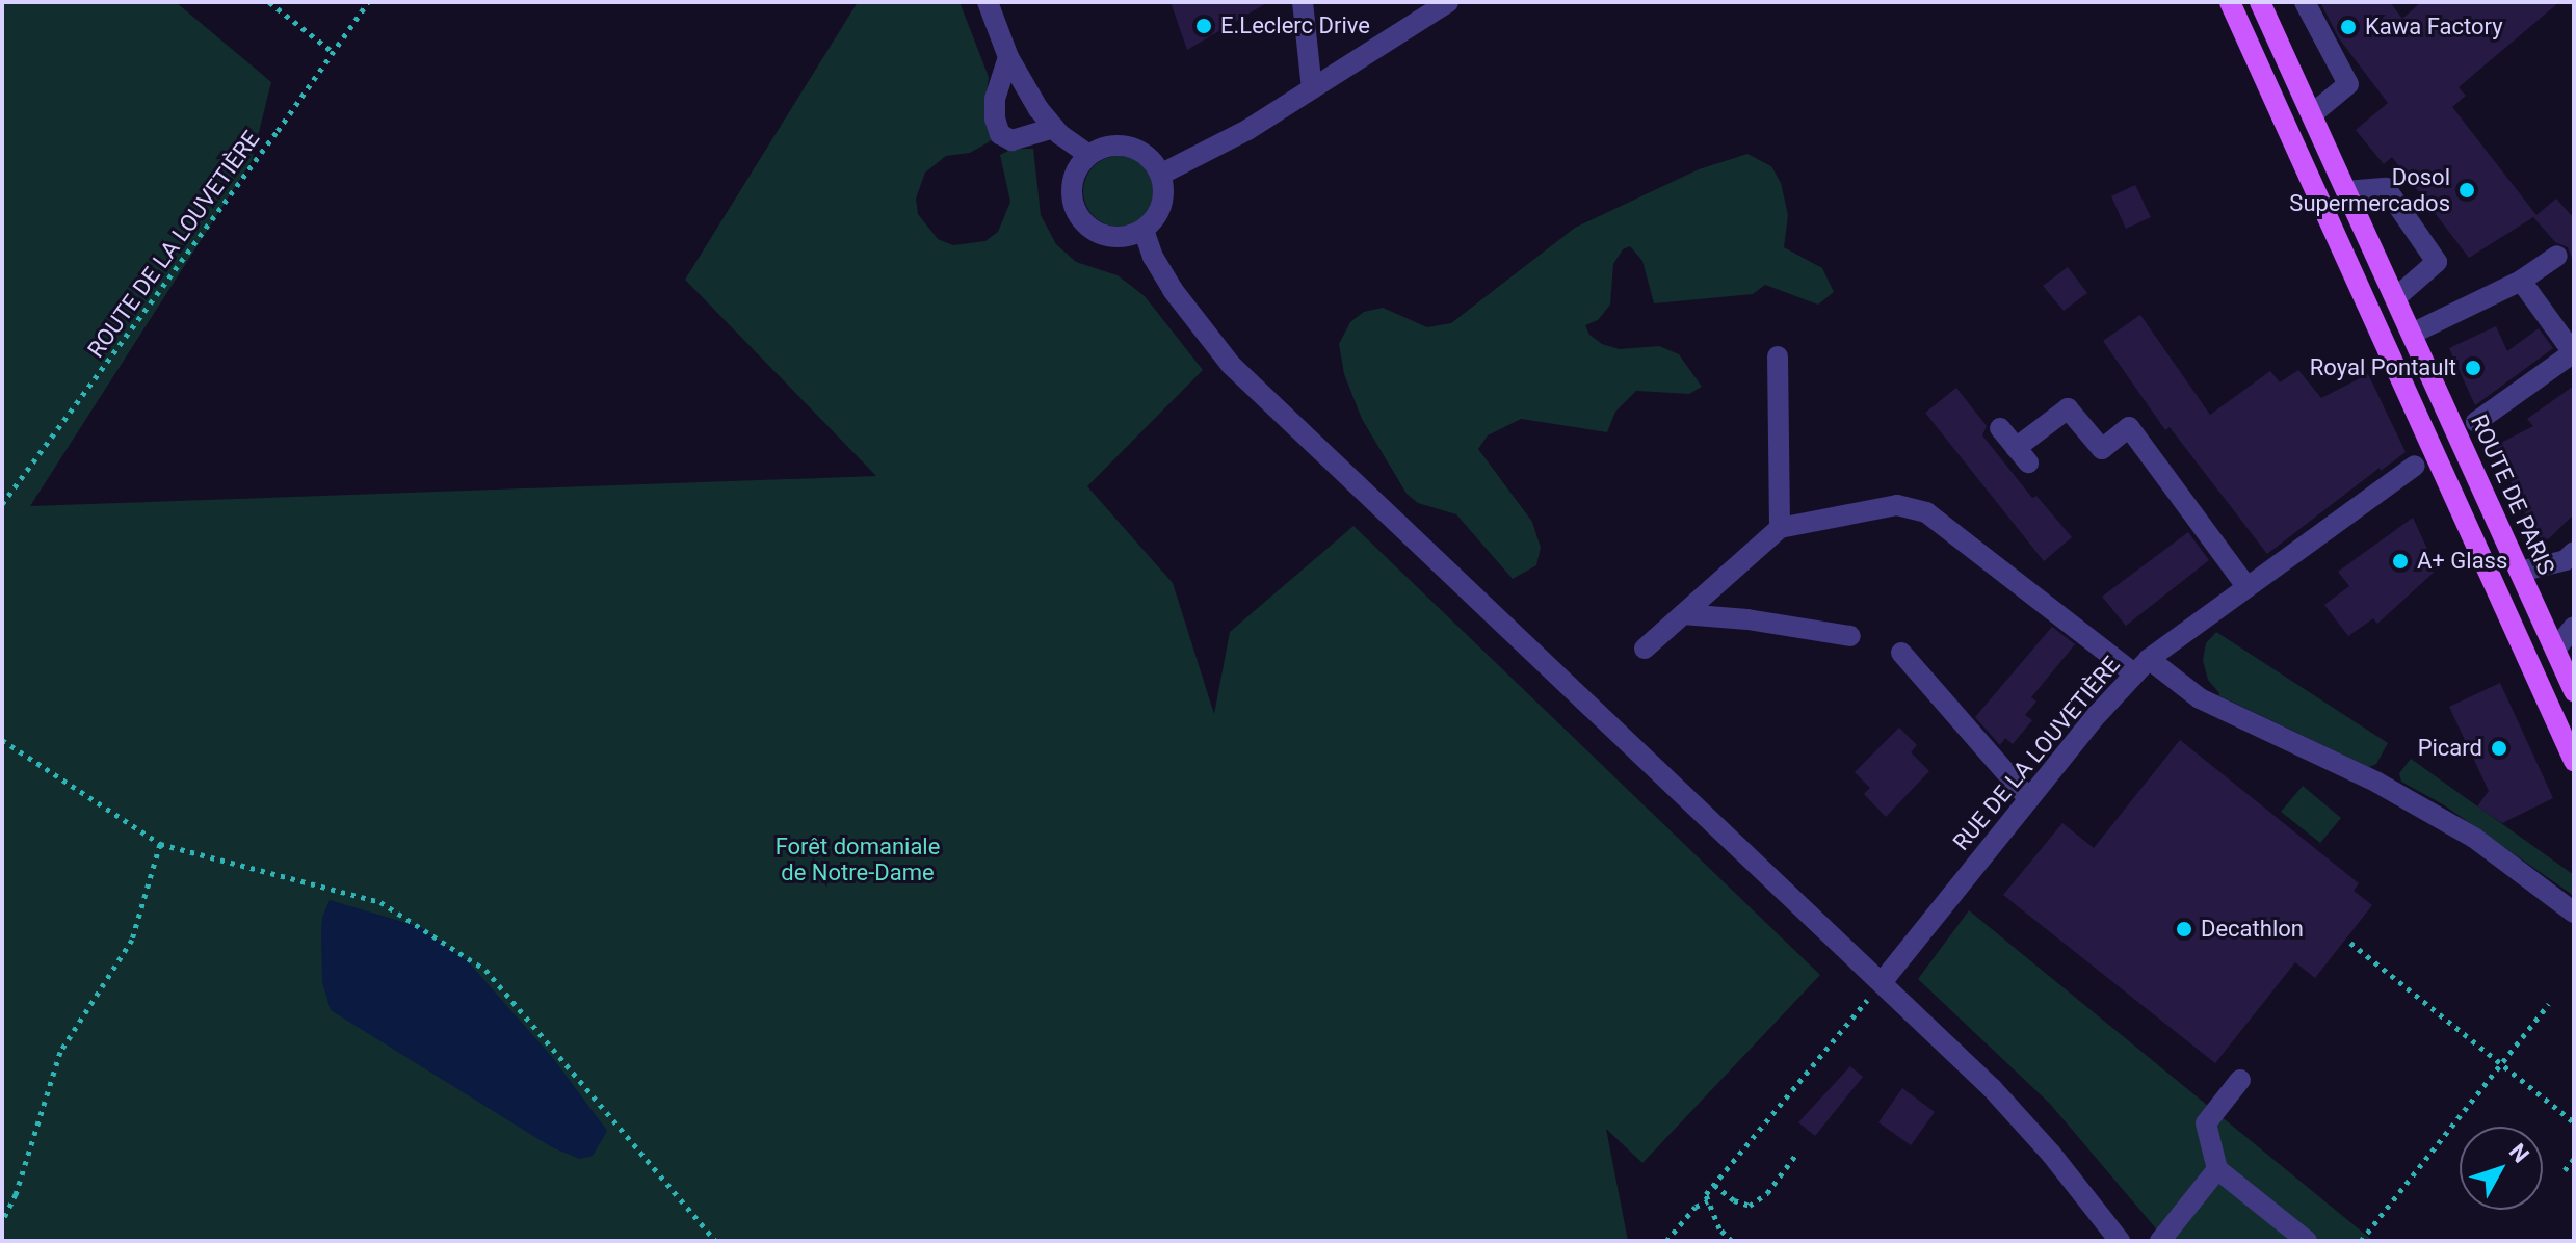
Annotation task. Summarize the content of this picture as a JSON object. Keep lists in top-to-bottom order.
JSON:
{
  "streets": {
    "main road": ["ROUTE DE PARIS"],
    "street": ["RUE DE LA LOUVETIÈRE"],
    "path": ["ROUTE DE LA LOUVETIÈRE"]
  },
  "parks": ["Forêt domaniale de Notre-Dame"],
  "places": [
    "E.Leclerc Drive",
    "Kawa Factory",
    "Dosol Supermercados",
    "Royal Pontault",
    "A+ Glass",
    "Picard",
    "Decathlon"
  ],
  "north": "top right"
}
